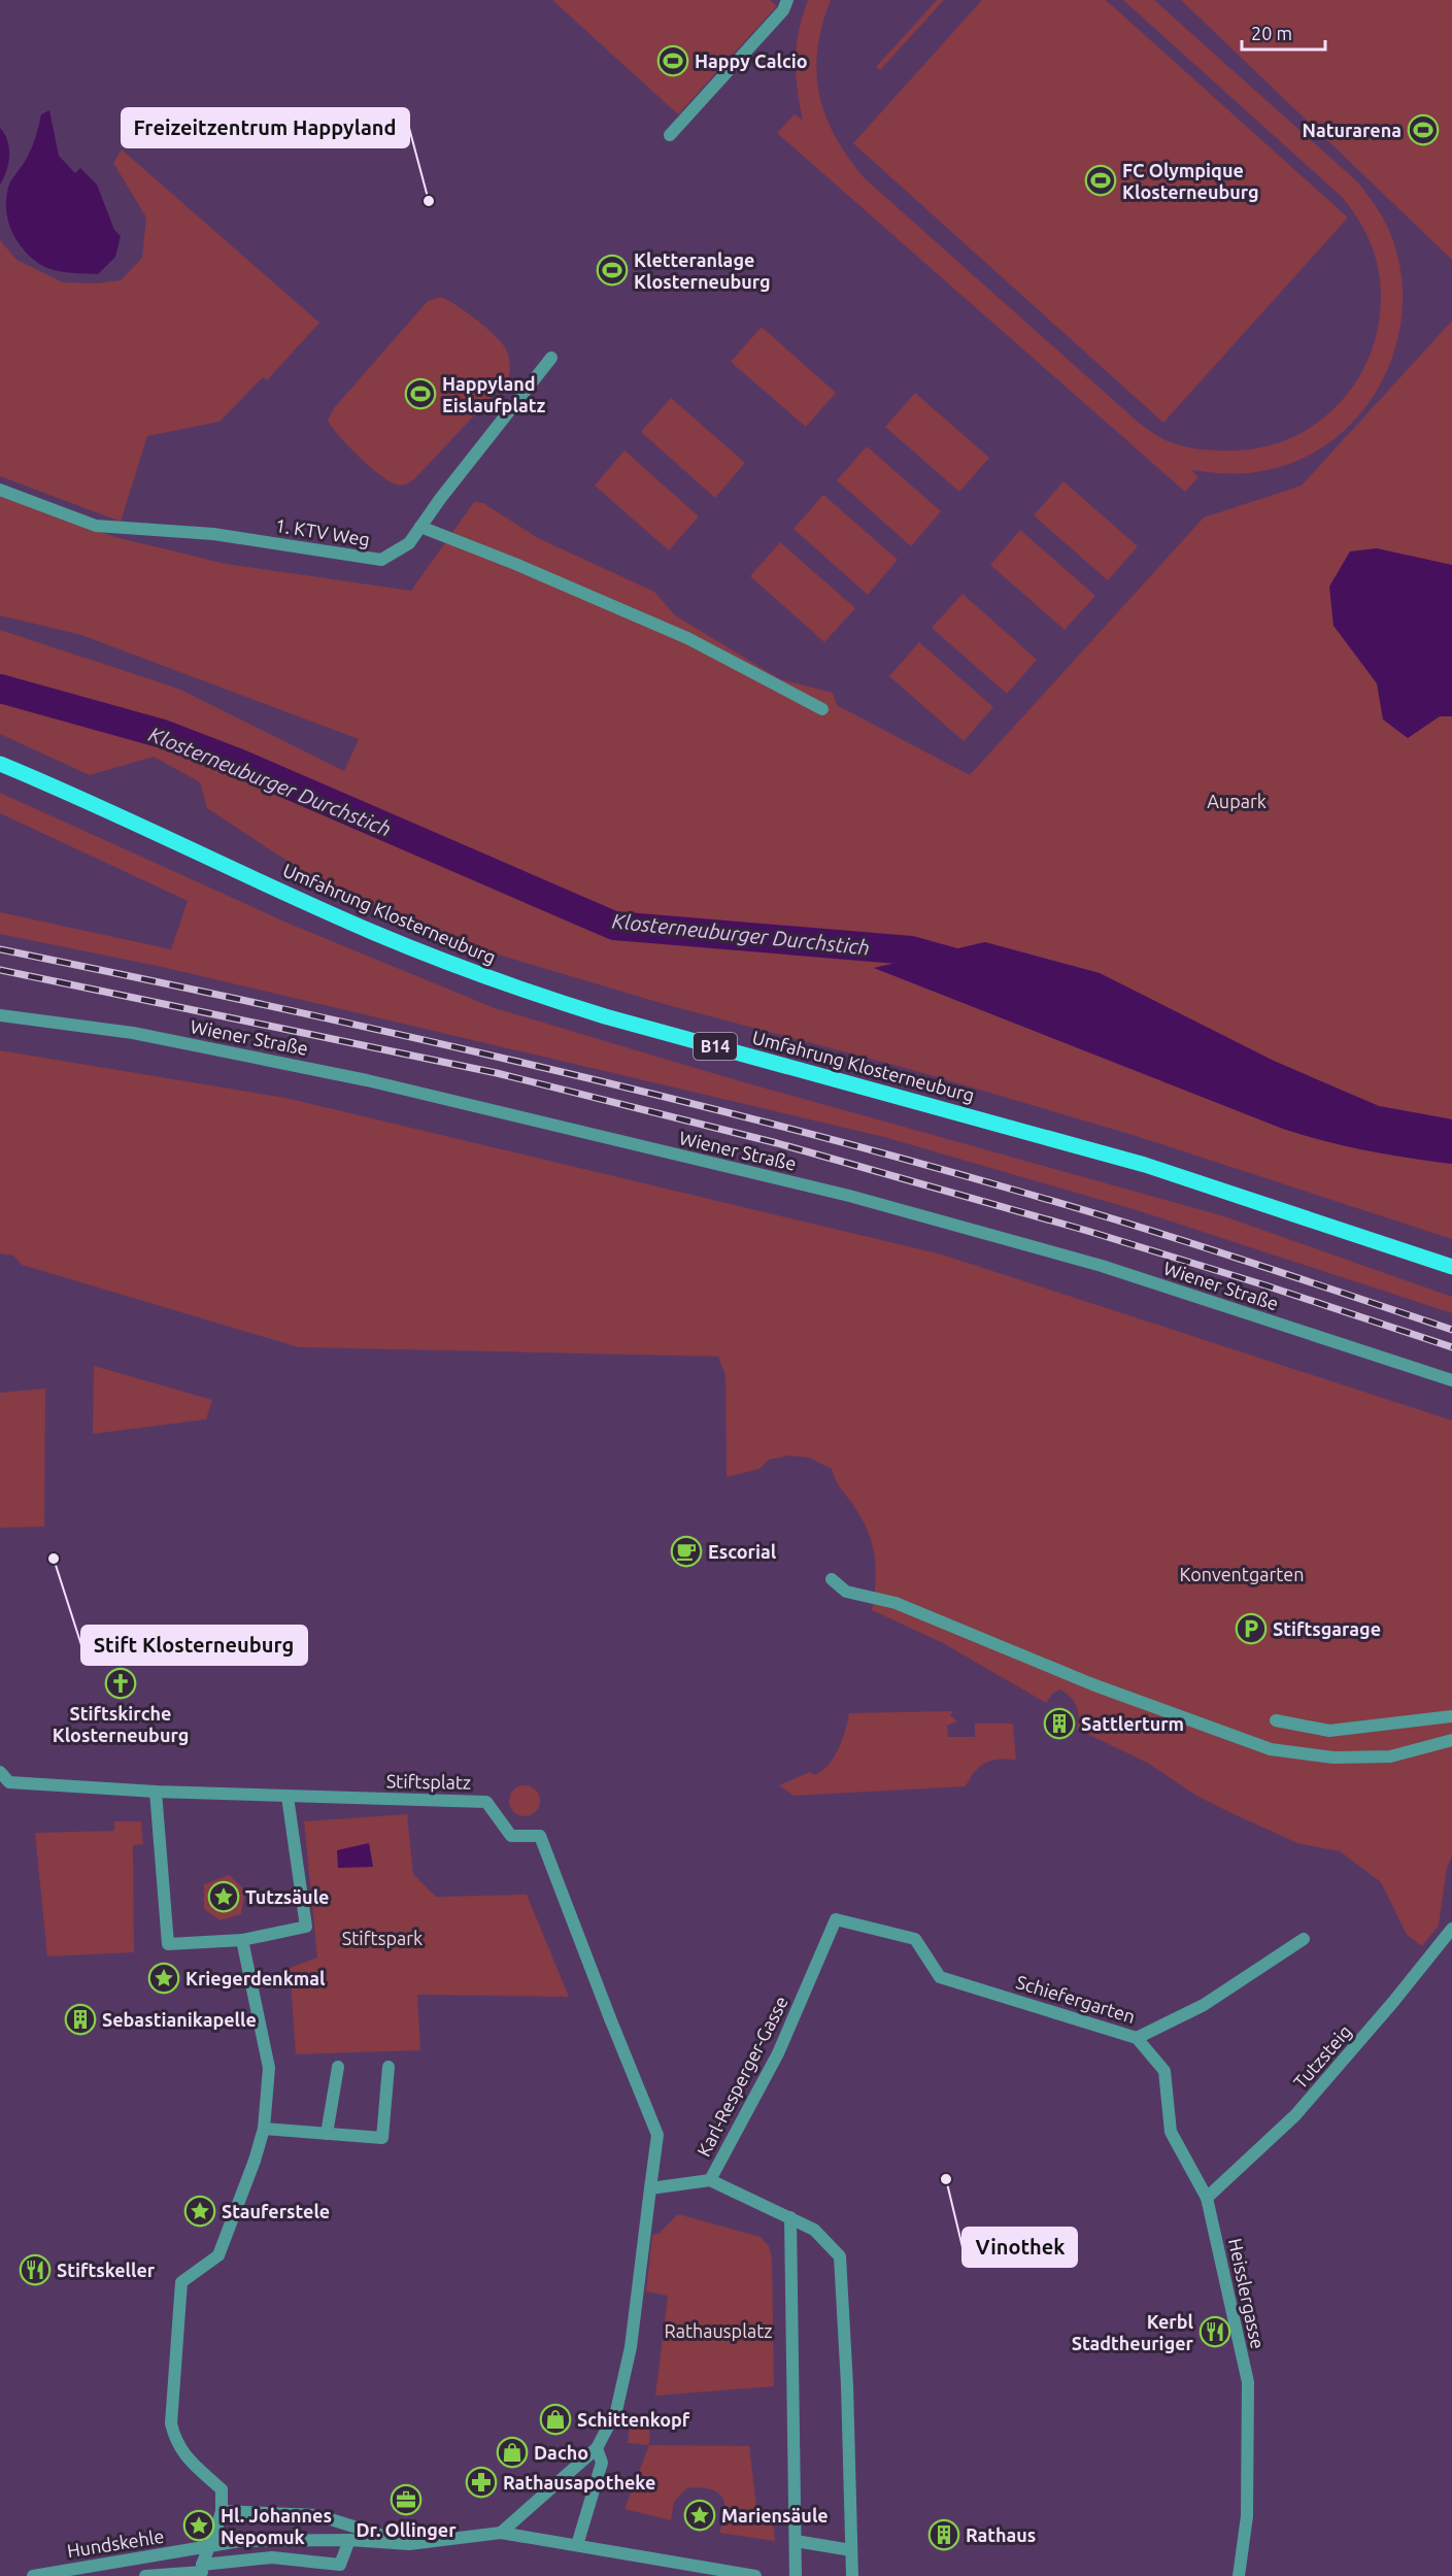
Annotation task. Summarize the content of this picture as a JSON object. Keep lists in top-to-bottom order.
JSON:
{
  "streets": {
    "main road": ["Umfahrung Klosterneuburg", "B14"],
    "street": [
      "1. KTV Weg",
      "Wiener Straße",
      "Stiftsplatz",
      "Schiefergarten",
      "Tutzsteig",
      "Karl-Resperger-Gasse",
      "Heisslergasse",
      "Hundskehle"
    ]
  },
  "crossings": [
    ["Schiefergarten", "Karl-Resperger-Gasse"],
    ["Schiefergarten", "Heisslergasse"],
    ["Tutzsteig", "Heisslergasse"]
  ],
  "water": ["Klosterneuburger Durchstich"],
  "parks": [
    "Aupark",
    "Konventgarten",
    "Stiftspark",
    "Rathausplatz"
  ],
  "places": {
    "sports": [
      "Happy Calcio",
      "Naturarena",
      "FC Olympique Klosterneuburg",
      "Kletteranlage Klosterneuburg",
      "Happyland Eislaufplatz"
    ],
    "other": ["Freizeitzentrum Happyland", "Stift Klosterneuburg", "Vinothek"],
    "cafe": ["Escorial"],
    "parking": ["Stiftsgarage"],
    "church": ["Stiftskirche Klosterneuburg"],
    "building": ["Sattlerturm", "Sebastianikapelle", "Rathaus"],
    "place": [
      "Tutzsäule",
      "Kriegerdenkmal",
      "Stauferstele",
      "Mariensäule",
      "Hl. Johannes Nepomuk"
    ],
    "restaurant": ["Stiftskeller", "Kerbl Stadtheuriger"],
    "shop": ["Schittenkopf", "Dacho"],
    "pharmacy": ["Rathausapotheke"],
    "office": ["Dr. Ollinger"]
  },
  "scale_bar": "20 m"
}
